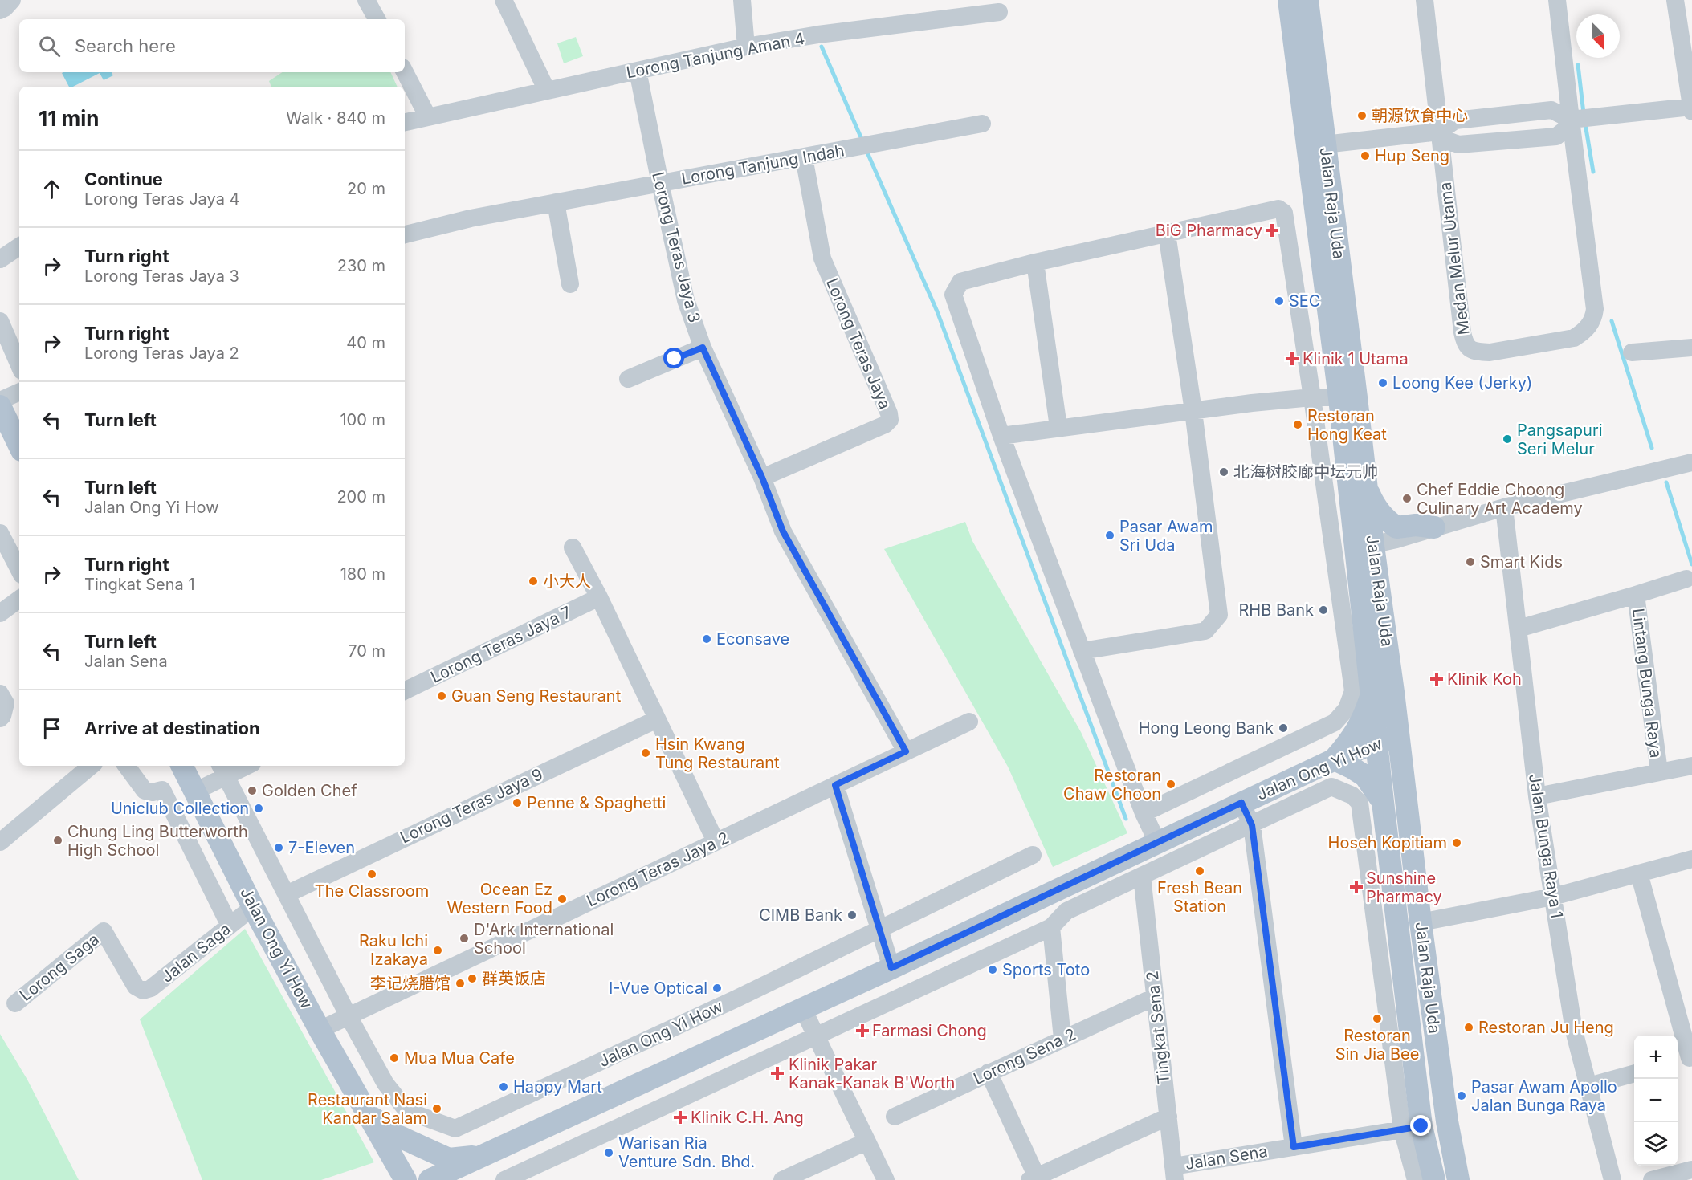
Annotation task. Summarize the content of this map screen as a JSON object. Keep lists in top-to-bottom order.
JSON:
{
  "streets": {
    "main road": ["Jalan Raja Uda", "Jalan Ong Yi How"],
    "street": [
      "Lorong Tanjung Aman 4",
      "Lorong Tanjung Indah",
      "Lorong Teras Jaya 3",
      "Medan Melur Utama",
      "Lorong Teras Jaya",
      "Lorong Teras Jaya 7",
      "Lintang Bunga Raya",
      "Lorong Teras Jaya 9",
      "Jalan Bunga Raya 1",
      "Lorong Teras Jaya 2",
      "Jalan Saga",
      "Lorong Saga",
      "Tingkat Sena 2",
      "Lorong Sena 2",
      "Jalan Sena"
    ]
  },
  "crossings": [
    ["Lorong Tanjung Aman 4", "Lorong Teras Jaya 3"],
    ["Lorong Tanjung Indah", "Lorong Teras Jaya 3"],
    ["Lorong Tanjung Indah", "Lorong Teras Jaya"],
    ["Jalan Raja Uda", "Jalan Ong Yi How"],
    ["Jalan Raja Uda", "Jalan Sena"],
    ["Lorong Teras Jaya 3", "Lorong Teras Jaya"],
    ["Lorong Teras Jaya 3", "Lorong Teras Jaya 2"],
    ["Jalan Ong Yi How", "Lorong Teras Jaya 9"],
    ["Jalan Ong Yi How", "Lorong Teras Jaya 2"],
    ["Jalan Ong Yi How", "Jalan Saga"],
    ["Jalan Ong Yi How", "Tingkat Sena 2"],
    ["Jalan Saga", "Lorong Saga"],
    ["Tingkat Sena 2", "Lorong Sena 2"],
    ["Tingkat Sena 2", "Jalan Sena"]
  ],
  "places": {
    "other": [
      "朝源饮食中心",
      "Hup Seng",
      "SEC",
      "Loong Kee (Jerky)",
      "Restoran Hong Keat",
      "Pangsapuri Seri Melur",
      "北海树胶廊中坛元帅",
      "Chef Eddie Choong Culinary Art Academy",
      "Pasar Awam Sri Uda",
      "Smart Kids",
      "小大人",
      "RHB Bank",
      "Econsave",
      "Guan Seng Restaurant",
      "Hong Leong Bank",
      "Hsin Kwang Tung Restaurant",
      "Restoran Chaw Choon",
      "Golden Chef",
      "Penne & Spaghetti",
      "Uniclub Collection",
      "Chung Ling Butterworth High School",
      "Hoseh Kopitiam",
      "7-Eleven",
      "Fresh Bean Station",
      "The Classroom",
      "Ocean Ez Western Food",
      "CIMB Bank",
      "D'Ark International School",
      "Raku Ichi Izakaya",
      "Sports Toto",
      "群英饭店",
      "李记烧腊馆",
      "I-Vue Optical",
      "Restoran Sin Jia Bee",
      "Restoran Ju Heng",
      "Mua Mua Cafe",
      "Happy Mart",
      "Pasar Awam Apollo Jalan Bunga Raya",
      "Restaurant Nasi Kandar Salam",
      "Warisan Ria Venture Sdn. Bhd."
    ],
    "health": [
      "BiG Pharmacy",
      "Klinik 1 Utama",
      "Klinik Koh",
      "Sunshine Pharmacy",
      "Farmasi Chong",
      "Klinik Pakar Kanak-Kanak B'Worth",
      "Klinik C.H. Ang"
    ]
  },
  "north": "bottom right",
  "page": {
    "search": "Search here",
    "heading": ["11 min", "Walk · 840 m"],
    "list": [
      ["Continue", "Lorong Teras Jaya 4", "20 m"],
      ["Turn right", "Lorong Teras Jaya 3", "230 m"],
      ["Turn right", "Lorong Teras Jaya 2", "40 m"],
      ["Turn left", "100 m"],
      ["Turn left", "Jalan Ong Yi How", "200 m"],
      ["Turn right", "Tingkat Sena 1", "180 m"],
      ["Turn left", "Jalan Sena", "70 m"],
      "Arrive at destination"
    ],
    "map_buttons": ["+", "−"]
  }
}
